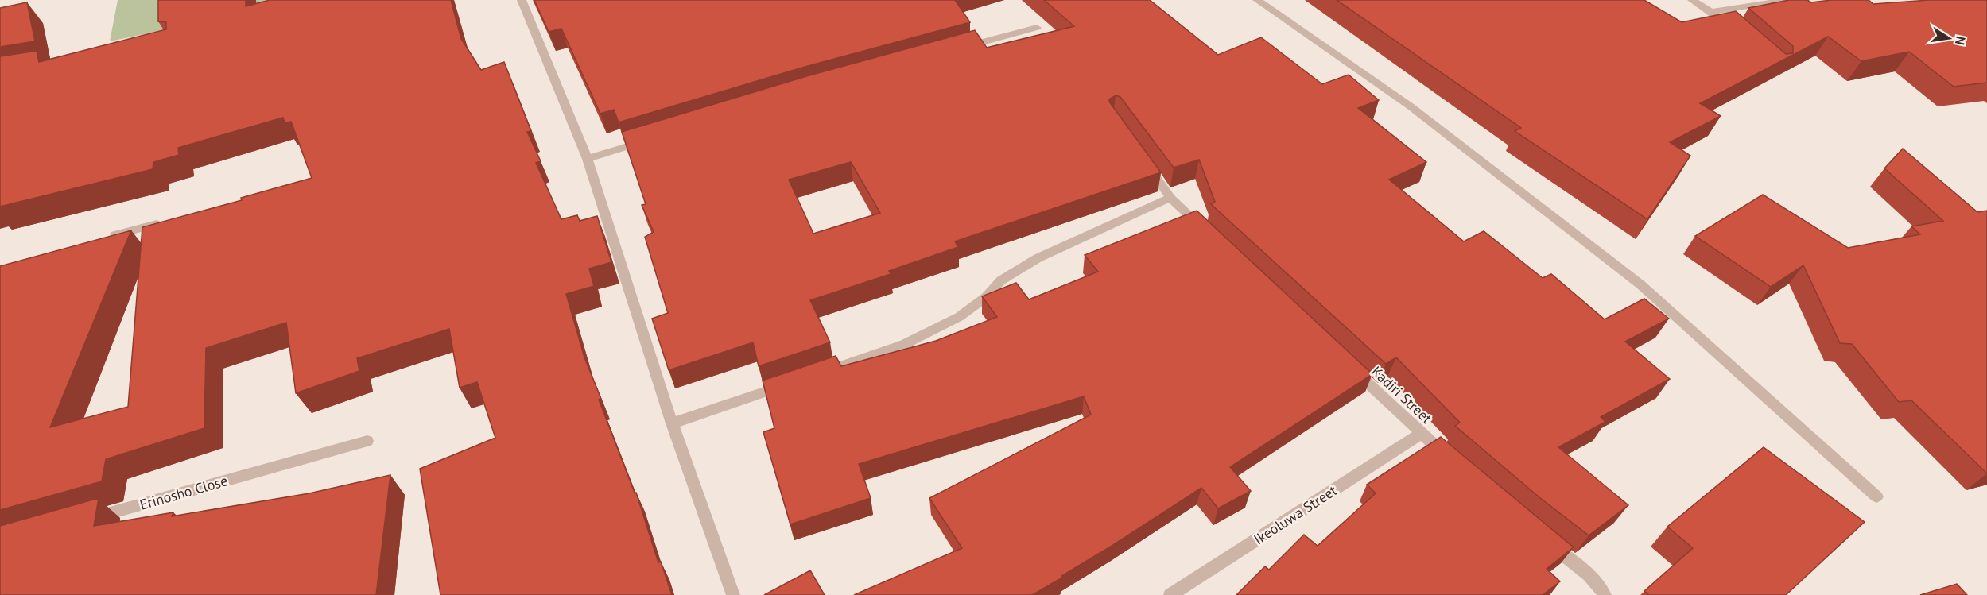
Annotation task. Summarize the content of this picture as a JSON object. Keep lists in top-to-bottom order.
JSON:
{
  "streets": {
    "street": ["Kadiri Street", "Erinosho Close", "Ikeoluwa Street"]
  },
  "crossings": [
    ["Kadiri Street", "Ikeoluwa Street"]
  ],
  "north": "right"
}
